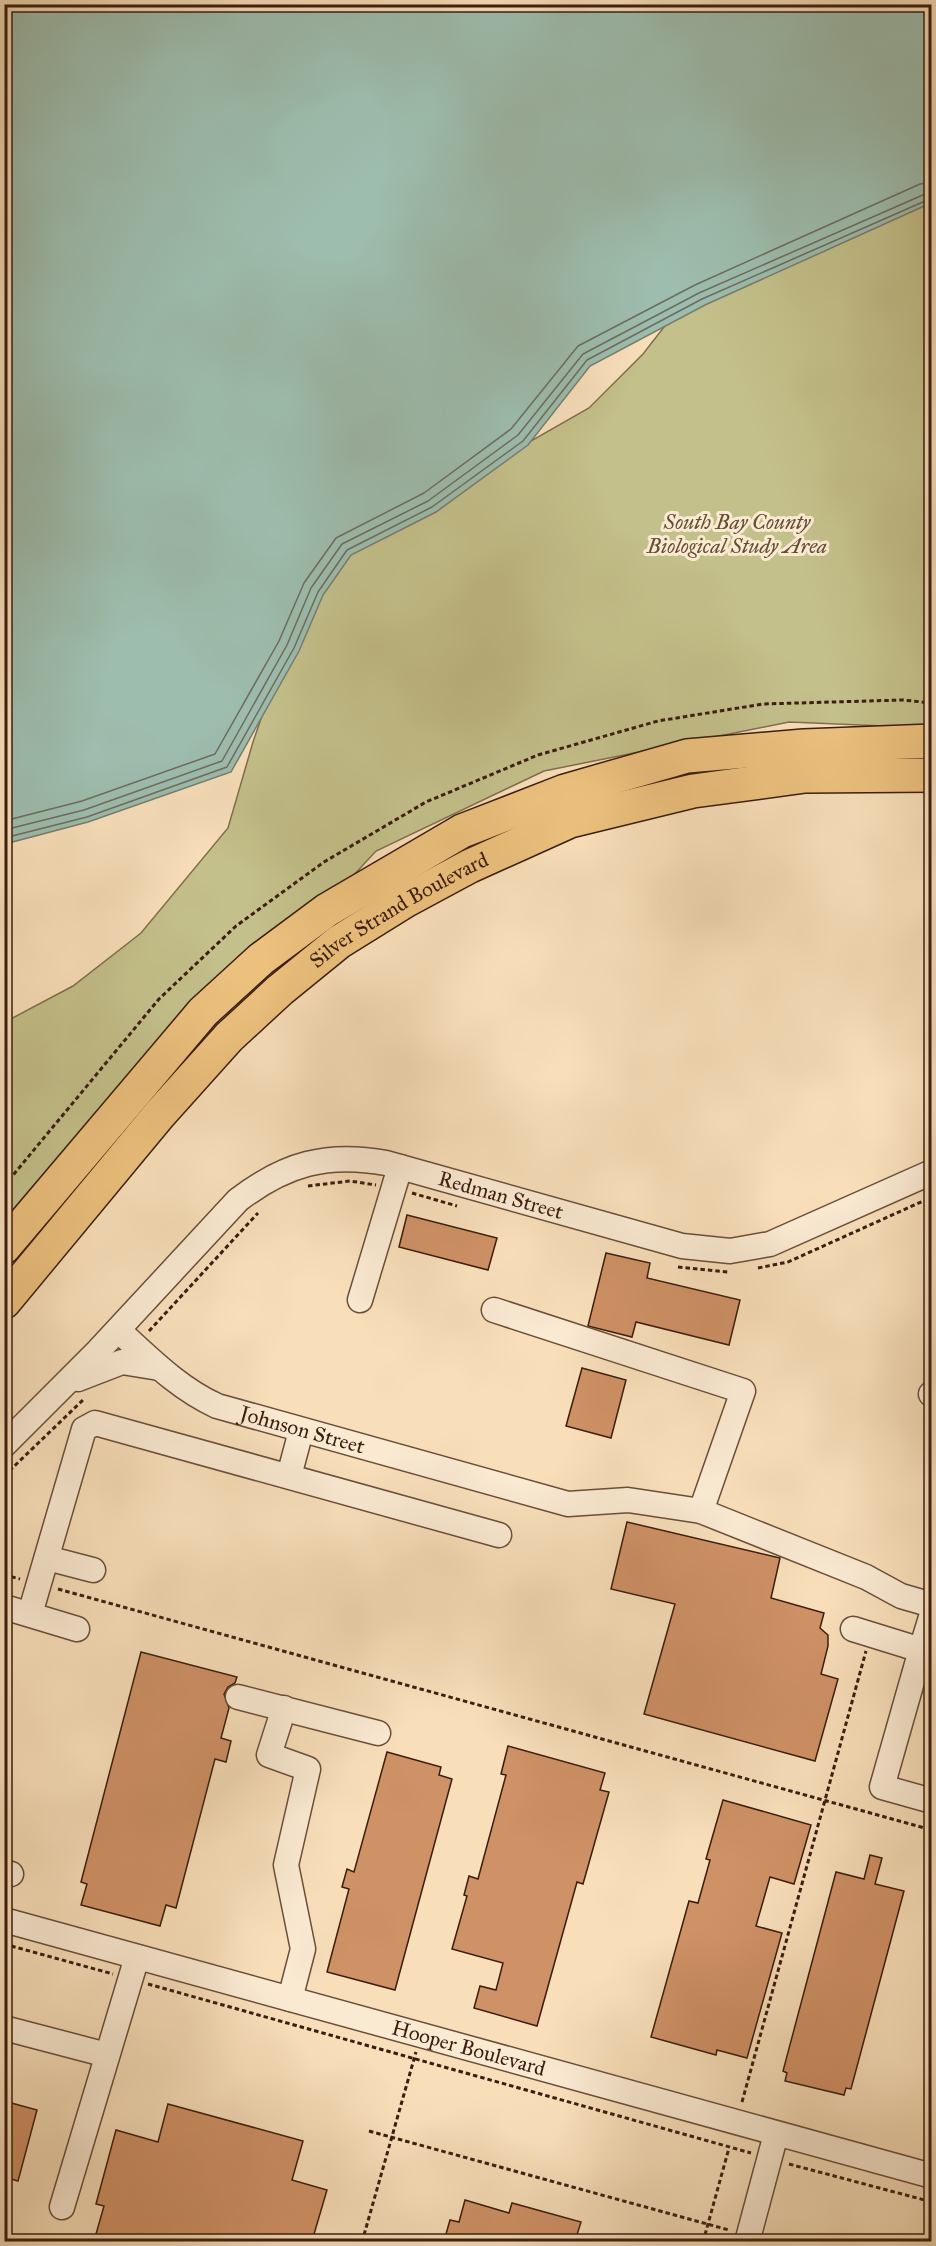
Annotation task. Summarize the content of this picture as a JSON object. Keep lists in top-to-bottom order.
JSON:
{
  "streets": {
    "highway": ["Silver Strand Boulevard"],
    "street": ["Redman Street", "Johnson Street", "Hooper Boulevard"]
  },
  "crossings": [
    ["Redman Street", "Johnson Street"]
  ],
  "parks": ["South Bay County Biological Study Area"]
}
